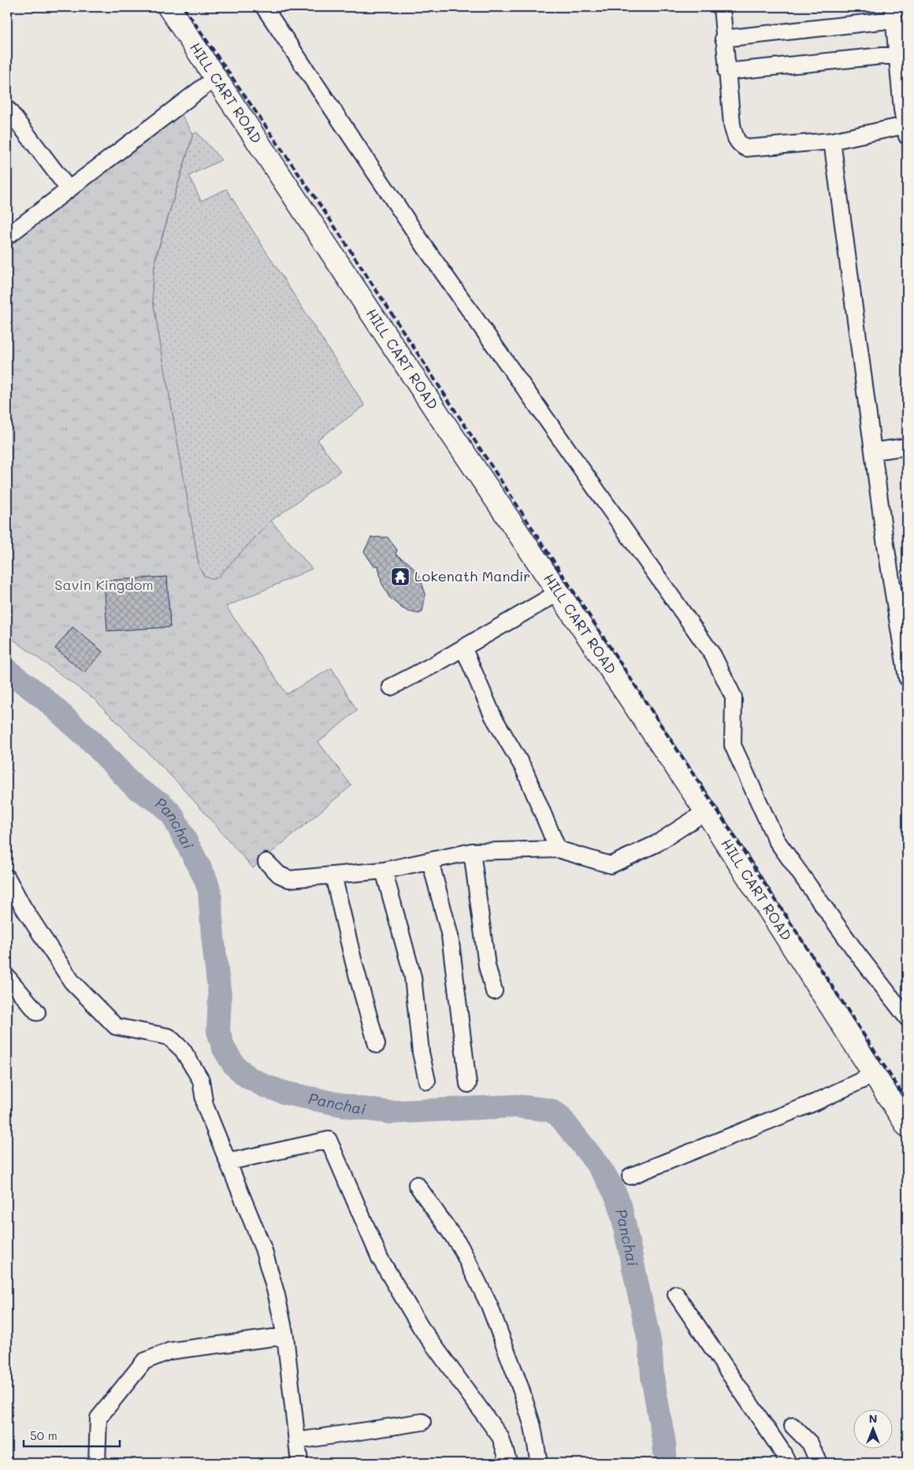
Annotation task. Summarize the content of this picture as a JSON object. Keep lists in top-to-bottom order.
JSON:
{
  "streets": {
    "highway": ["HILL CART ROAD"]
  },
  "water": ["Panchai"],
  "parks": ["Savin Kingdom"],
  "places": {
    "temple": ["Lokenath Mandir"]
  },
  "scale_bar": "50 m",
  "north": "top"
}
